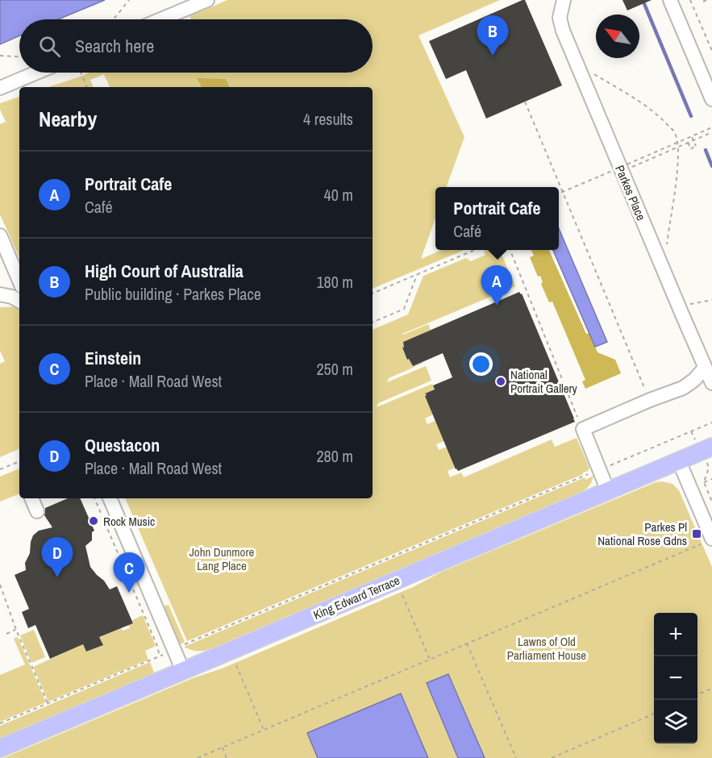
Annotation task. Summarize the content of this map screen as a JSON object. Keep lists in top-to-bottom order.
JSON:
{
  "streets": {
    "main road": ["King Edward Terrace"],
    "street": ["Parkes Place"]
  },
  "parks": ["John Dunmore Lang Place", "Lawns of Old Parliament House"],
  "places": {
    "other": ["National Portrait Gallery", "Rock Music"],
    "transit": ["Parkes Pl National Rose Gdns"]
  },
  "north": "top left",
  "page": {
    "pins": [
      "B",
      "A",
      "D",
      "C"
    ],
    "search": "Search here",
    "heading": ["Nearby", "4 results"],
    "list": [
      {
        "mark": "A",
        "name": "Portrait Cafe",
        "note": "Café",
        "value": "40 m"
      },
      {
        "mark": "B",
        "name": "High Court of Australia",
        "note": "Public building · Parkes Place",
        "value": "180 m"
      },
      {
        "mark": "C",
        "name": "Einstein",
        "note": "Place · Mall Road West",
        "value": "250 m"
      },
      {
        "mark": "D",
        "name": "Questacon",
        "note": "Place · Mall Road West",
        "value": "280 m"
      }
    ],
    "popup": ["Portrait Cafe", "Café"],
    "map_buttons": ["+", "−"]
  }
}
